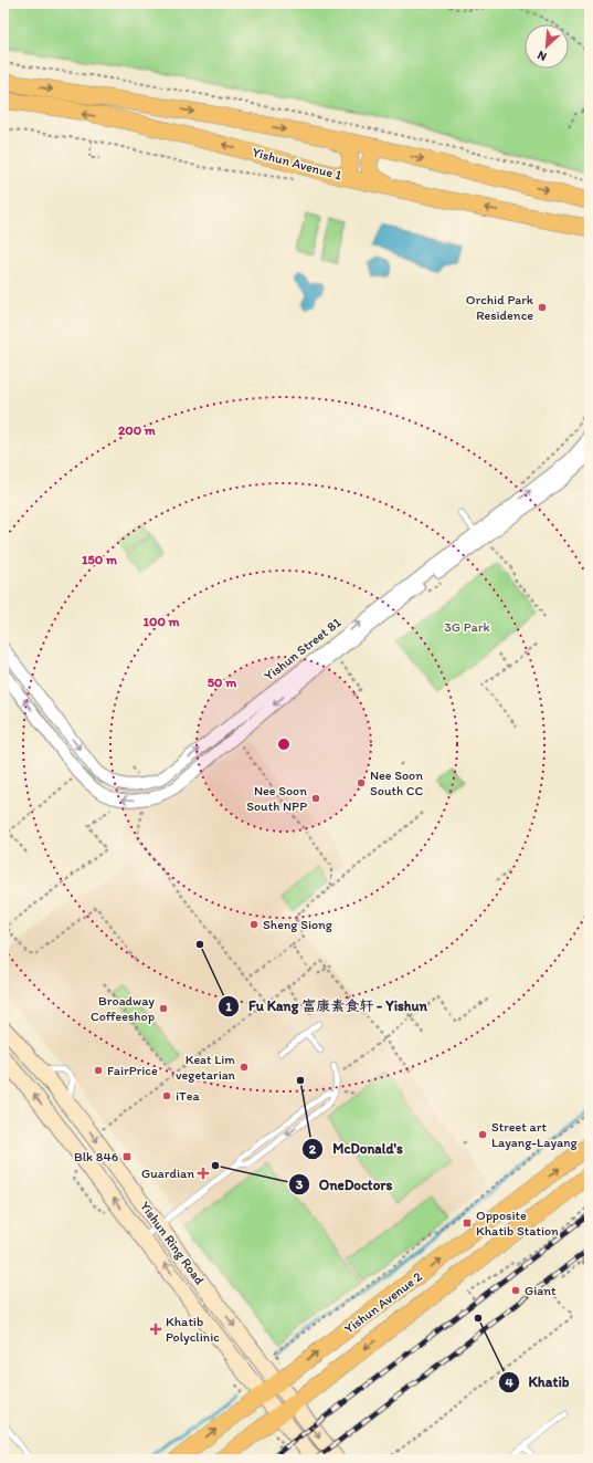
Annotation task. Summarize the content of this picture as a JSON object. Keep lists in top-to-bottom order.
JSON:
{
  "streets": {
    "main road": ["Yishun Avenue 1", "Yishun Ring Road", "Yishun Avenue 2"],
    "street": ["Yishun Street 81"]
  },
  "crossings": [
    ["Yishun Ring Road", "Yishun Avenue 2"]
  ],
  "parks": ["3G Park"],
  "places": {
    "other": [
      "Orchid Park Residence",
      "Nee Soon South CC",
      "Nee Soon South NPP",
      "Sheng Siong",
      "Fu Kang 富康素食轩 - Yishun",
      "Broadway Coffeeshop",
      "Keat Lim vegetarian",
      "FairPrice",
      "McDonald's",
      "iTea",
      "Street art Layang-Layang",
      "OneDoctors",
      "Giant",
      "Khatib"
    ],
    "transit": ["Blk 846", "Opposite Khatib Station"],
    "health": ["Guardian", "Khatib Polyclinic"]
  },
  "north": "bottom left",
  "rings": [
    "200 m",
    "150 m",
    "100 m",
    "50 m"
  ]
}
